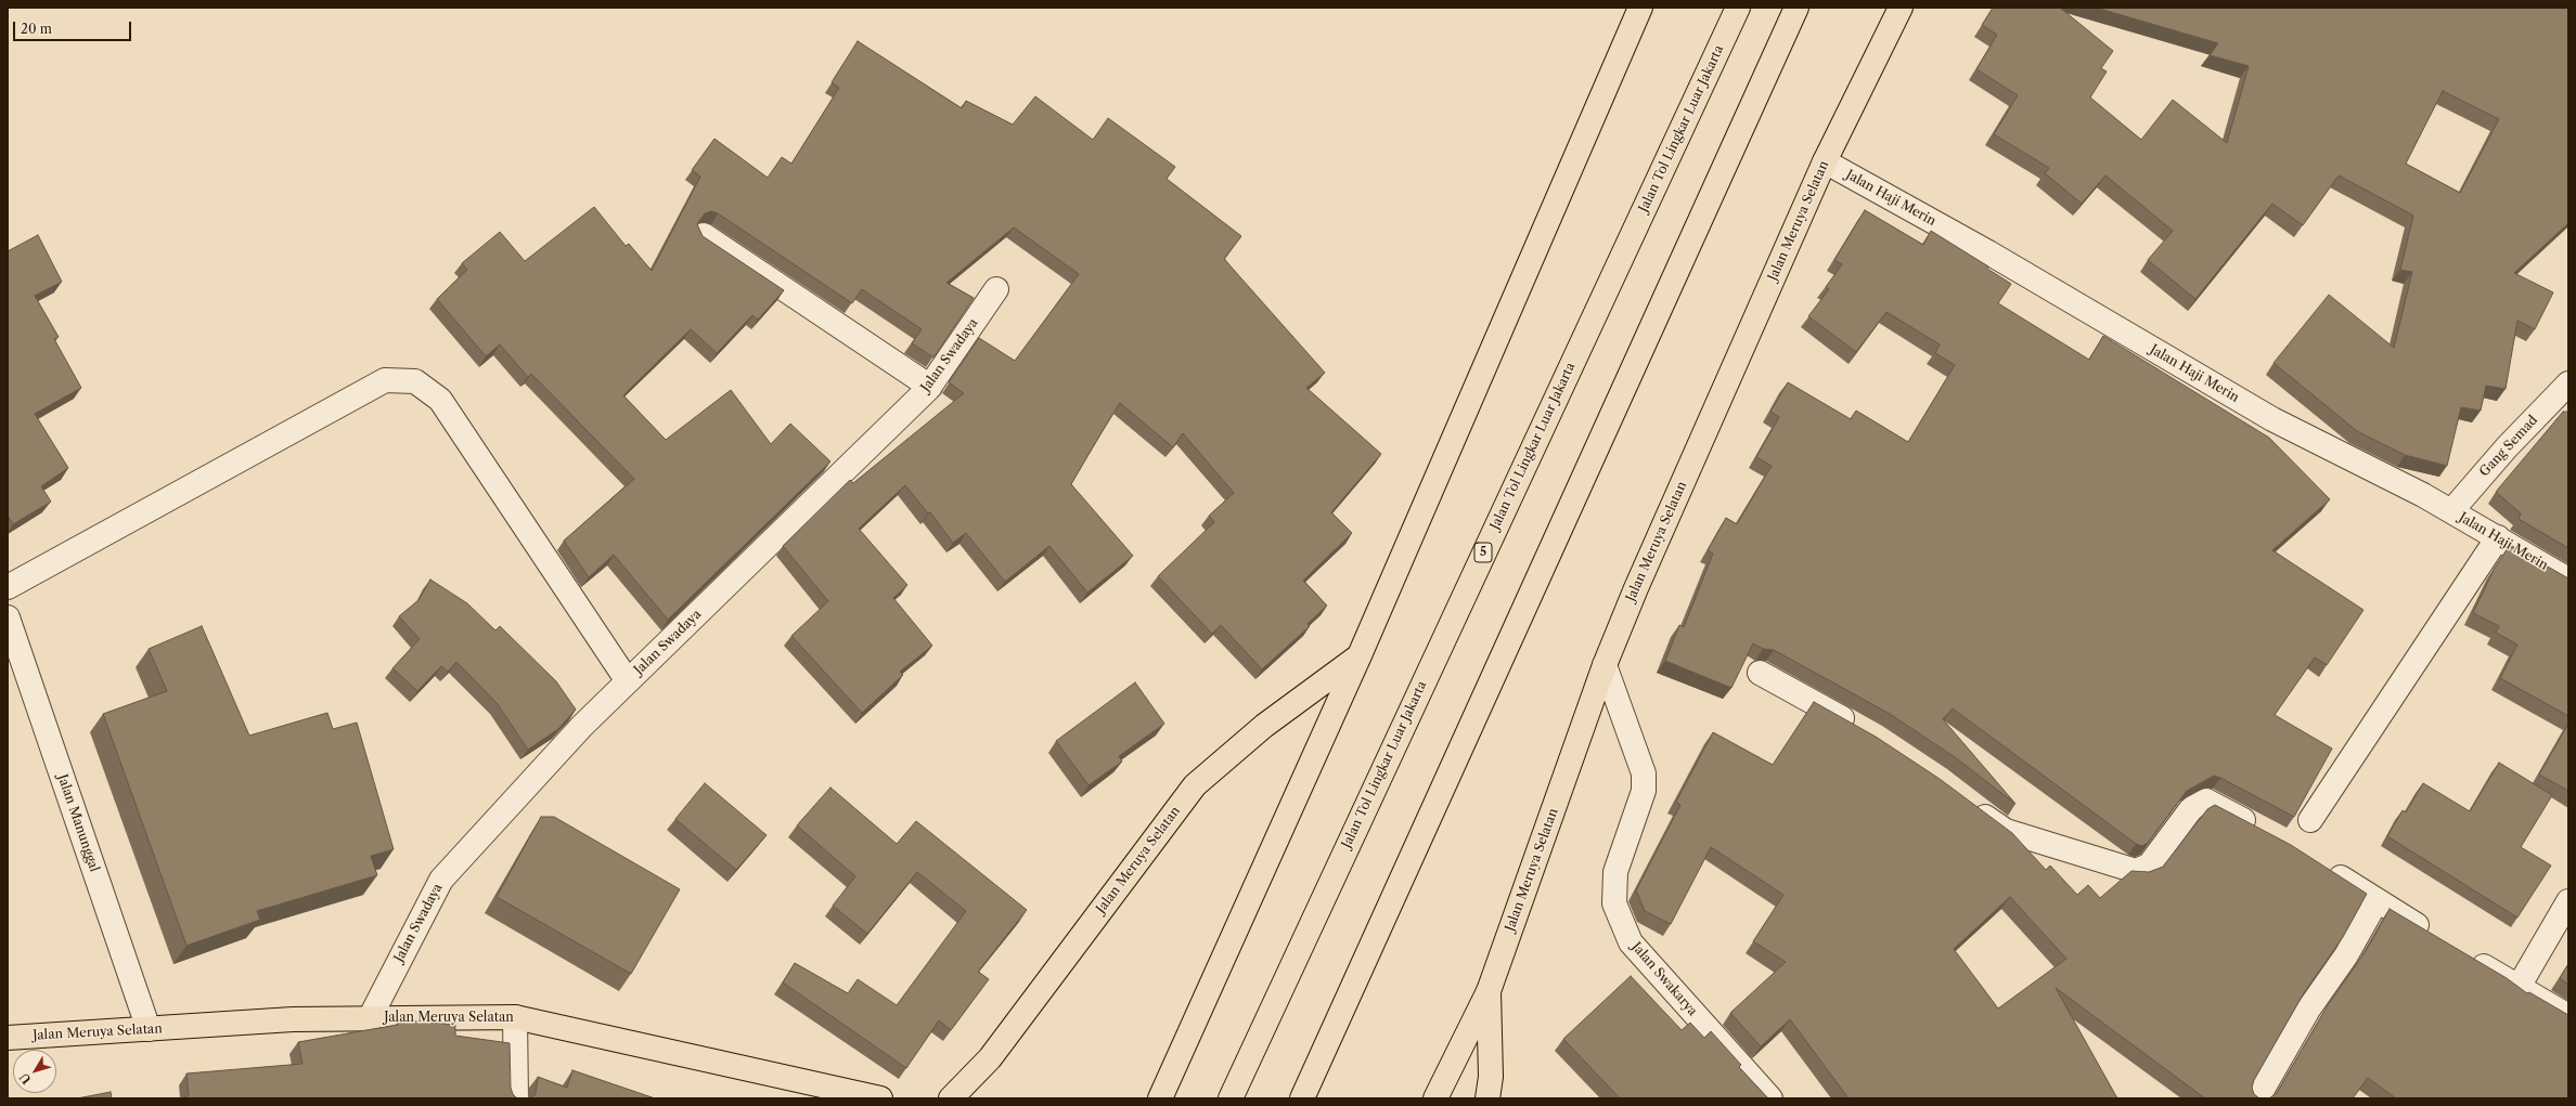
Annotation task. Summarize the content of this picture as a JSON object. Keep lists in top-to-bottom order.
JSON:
{
  "streets": {
    "main road": ["Jalan Tol Lingkar Luar Jakarta", "Jalan Meruya Selatan", "5"],
    "street": [
      "Jalan Haji Merin",
      "Jalan Swadaya",
      "Gang Semad",
      "Jalan Manunggal",
      "Jalan Swakarya"
    ]
  },
  "crossings": [
    ["Jalan Haji Merin", "Jalan Meruya Selatan"],
    ["Jalan Haji Merin", "Gang Semad"],
    ["Jalan Meruya Selatan", "Jalan Swadaya"],
    ["Jalan Meruya Selatan", "Jalan Manunggal"],
    ["Jalan Meruya Selatan", "Jalan Swakarya"]
  ],
  "scale_bar": "20 m",
  "north": "bottom left"
}
